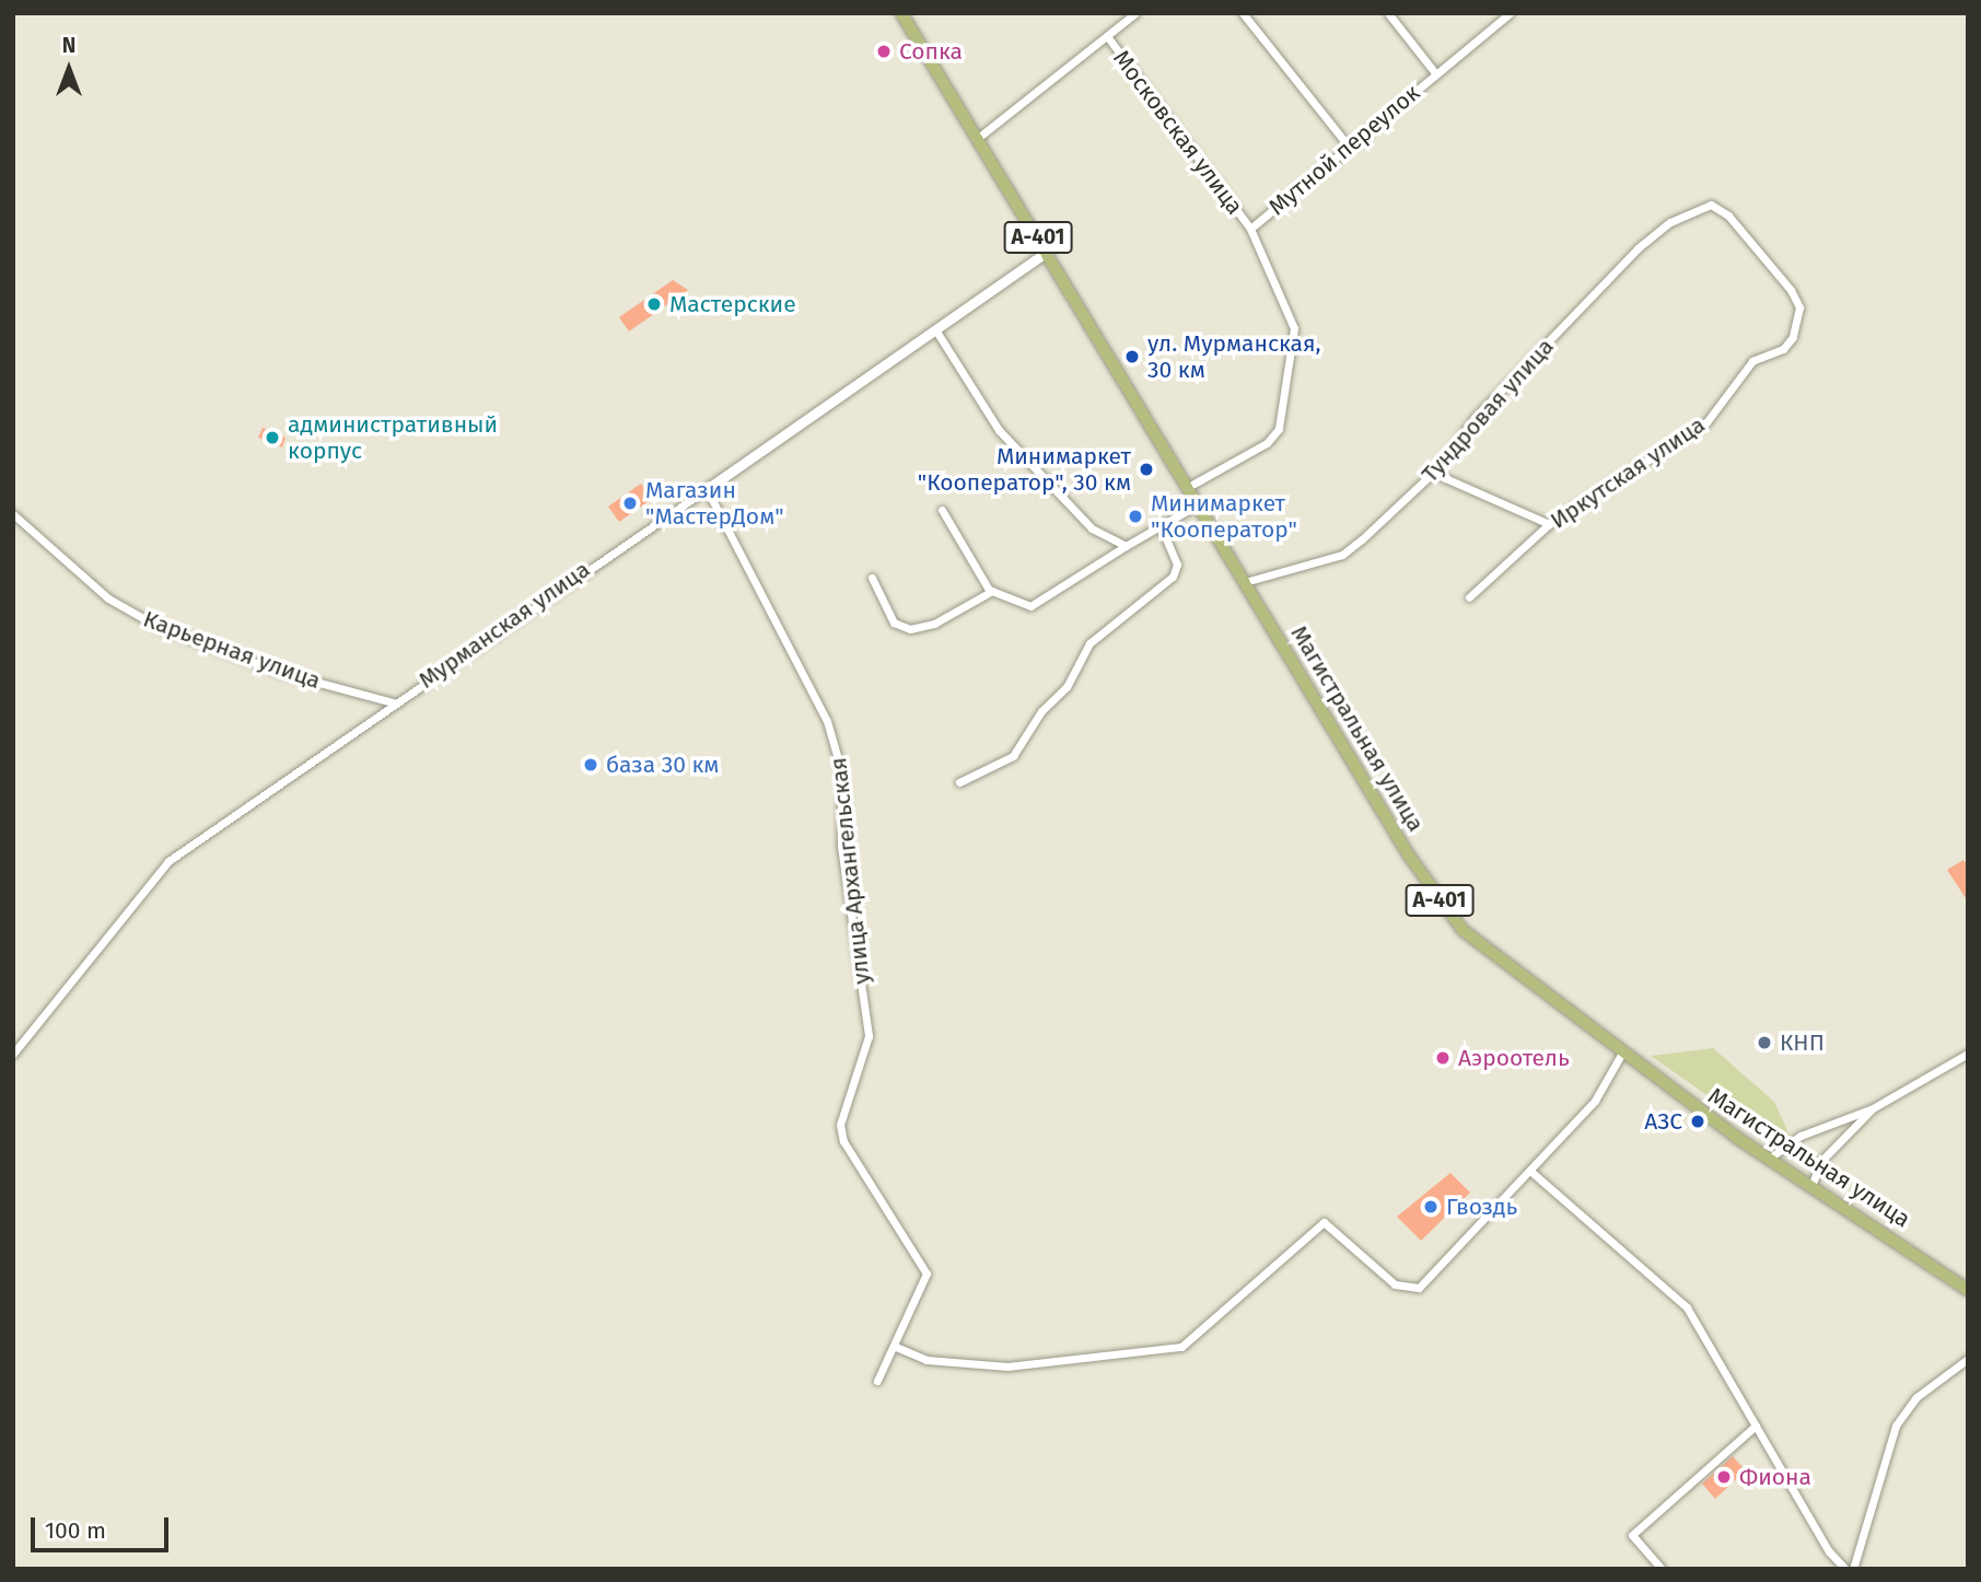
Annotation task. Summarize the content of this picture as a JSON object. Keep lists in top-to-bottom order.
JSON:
{
  "streets": {
    "main road": ["А-401", "Магистральная улица"],
    "street": [
      "Московская улица",
      "Мутной переулок",
      "Тундровая улица",
      "Иркутская улица",
      "Мурманская улица",
      "Карьерная улица",
      "улица Архангельская"
    ]
  },
  "crossings": [
    ["Московская улица", "Мутной переулок"],
    ["Мутной переулок", "Магистральная улица"],
    ["Тундровая улица", "Иркутская улица"],
    ["Тундровая улица", "Магистральная улица"],
    ["Мурманская улица", "Карьерная улица"],
    ["Мурманская улица", "Магистральная улица"],
    ["Мурманская улица", "улица Архангельская"]
  ],
  "places": [
    "Сопка",
    "Мастерские",
    "ул. Мурманская, 30 км",
    "административный корпус",
    "Минимаркет \"Кооператор\", 30 км",
    "Магазин \"МастерДом\"",
    "Минимаркет \"Кооператор\"",
    "база 30 км",
    "КНП",
    "Аэроотель",
    "АЗС",
    "Гвоздь",
    "Фиона"
  ],
  "scale_bar": "100 m",
  "north": "top"
}
